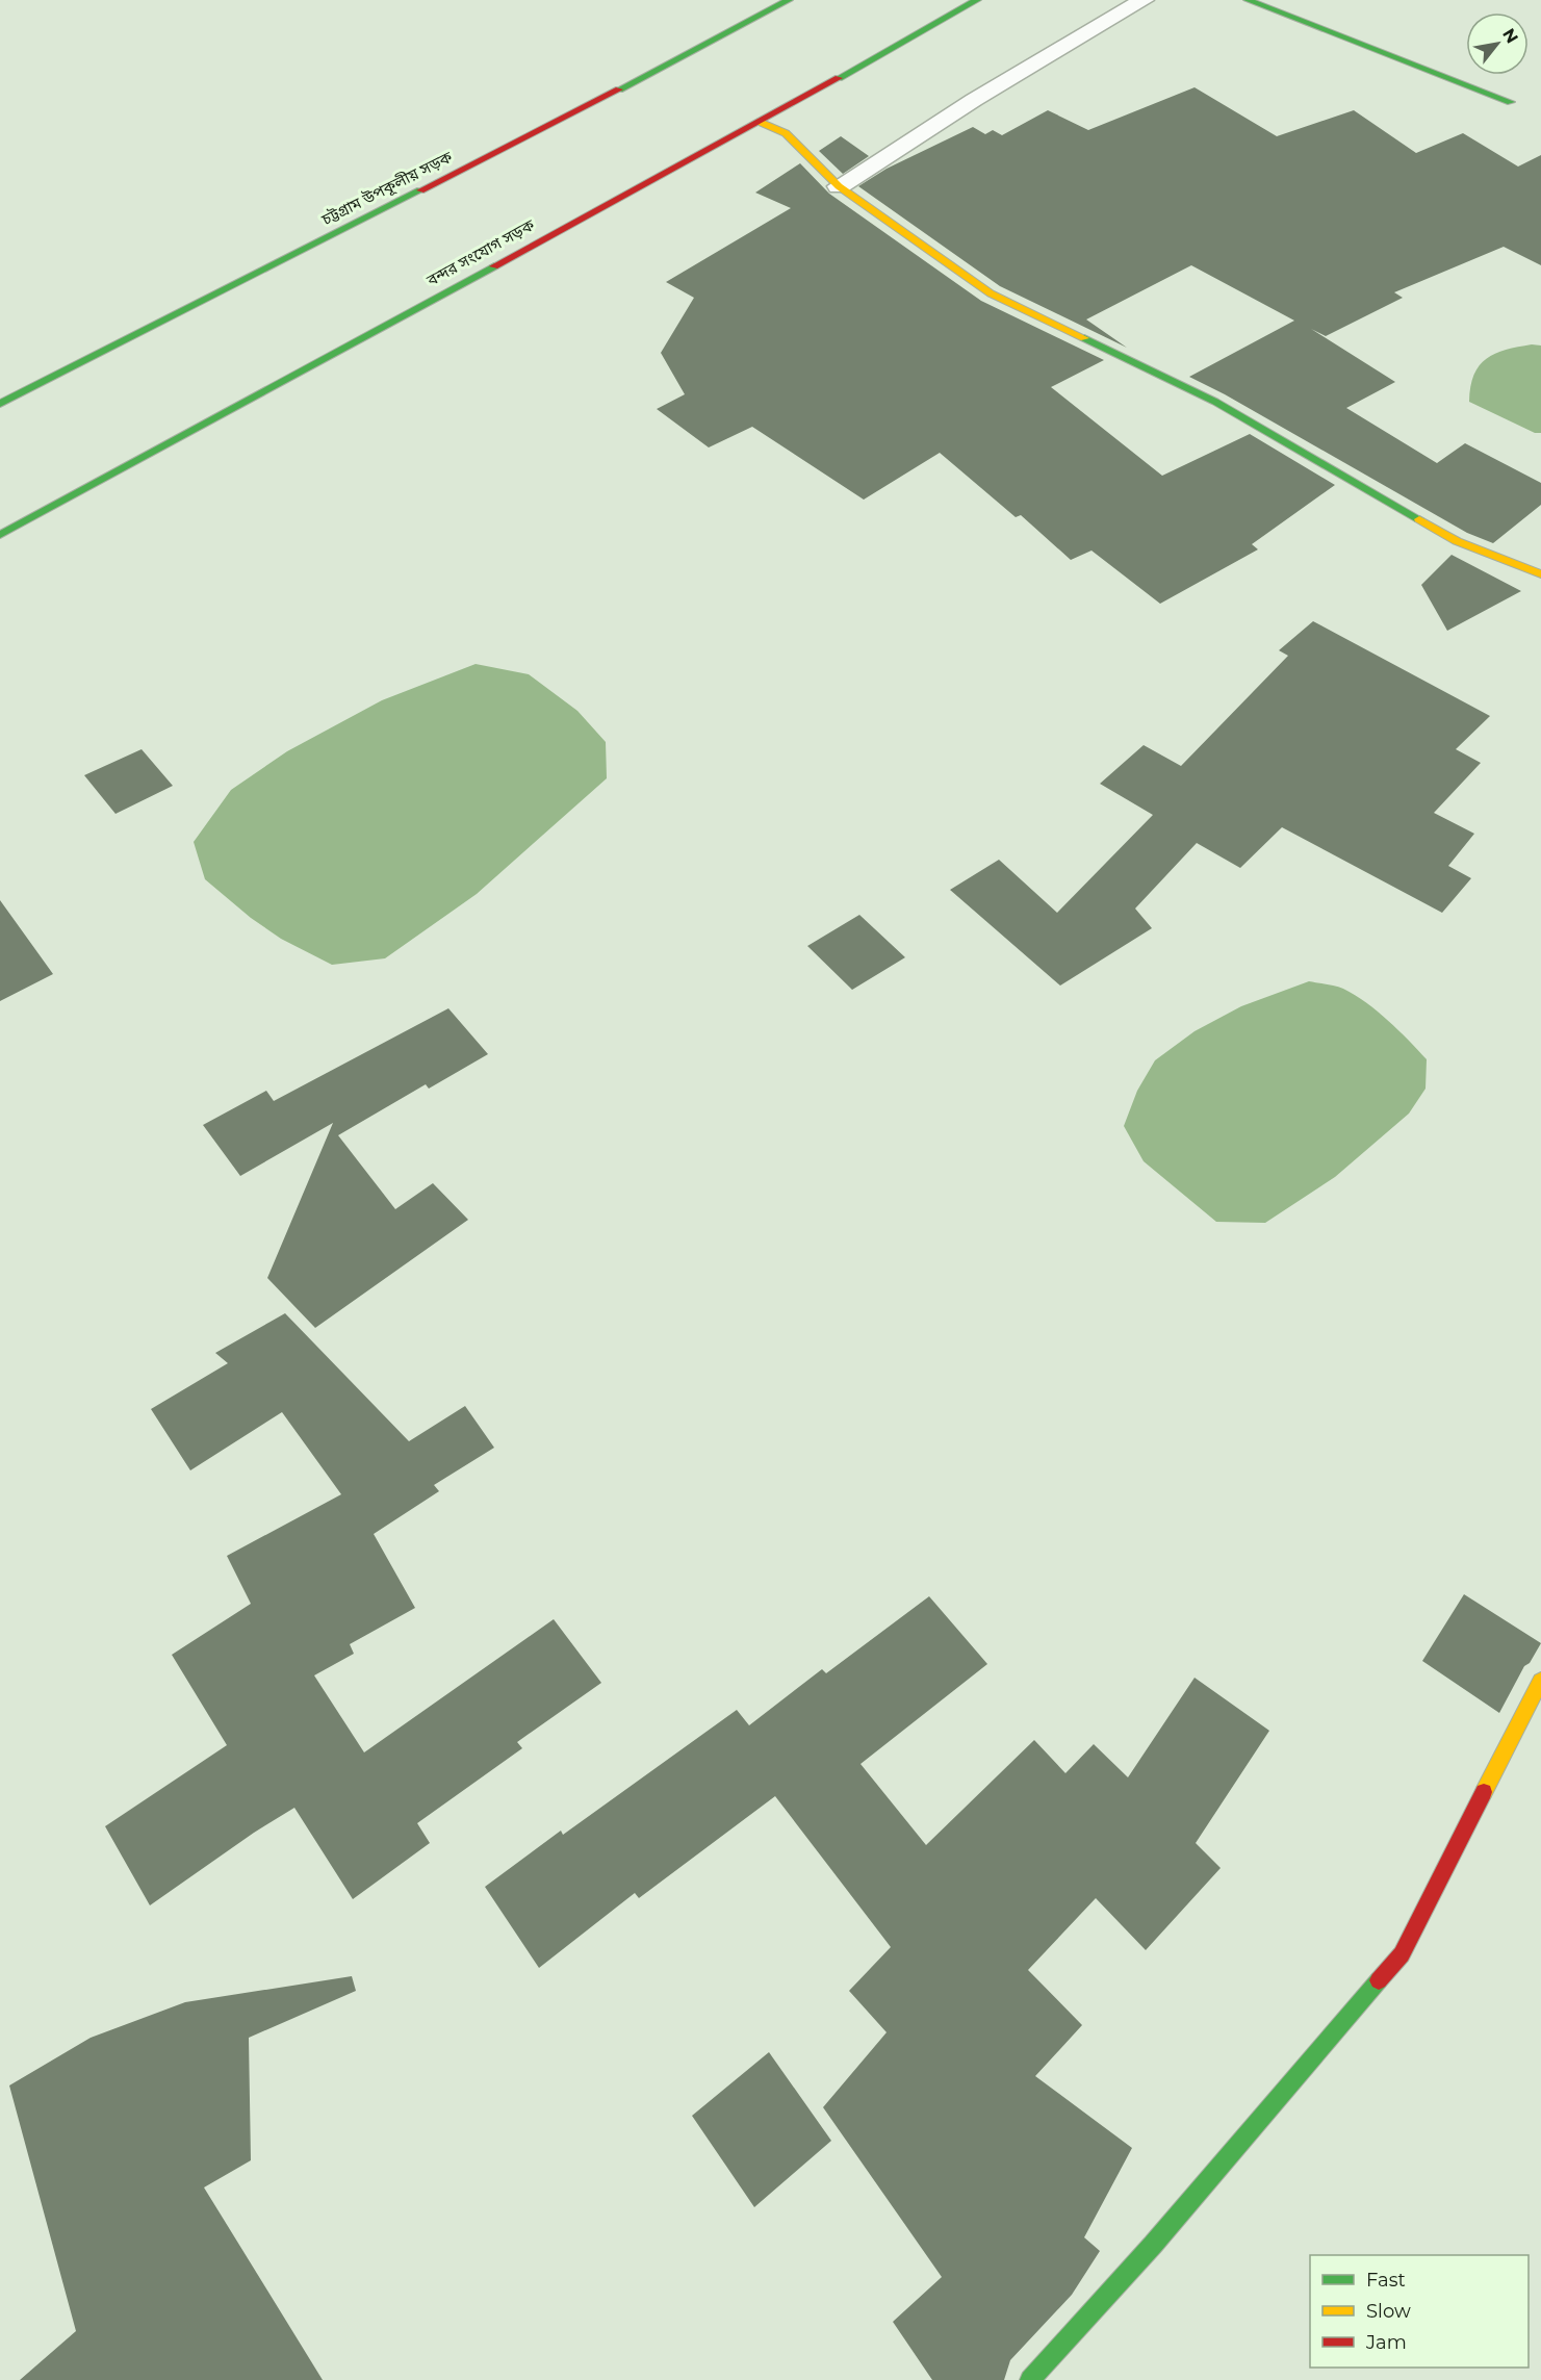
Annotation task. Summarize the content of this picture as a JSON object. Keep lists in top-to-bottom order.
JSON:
{
  "streets": {
    "main road": ["চট্টগ্রাম উপকূলীয় সড়ক", "বন্দর সংযোগ সড়ক"]
  },
  "legend": ["Fast", "Slow", "Jam"],
  "north": "top right"
}
